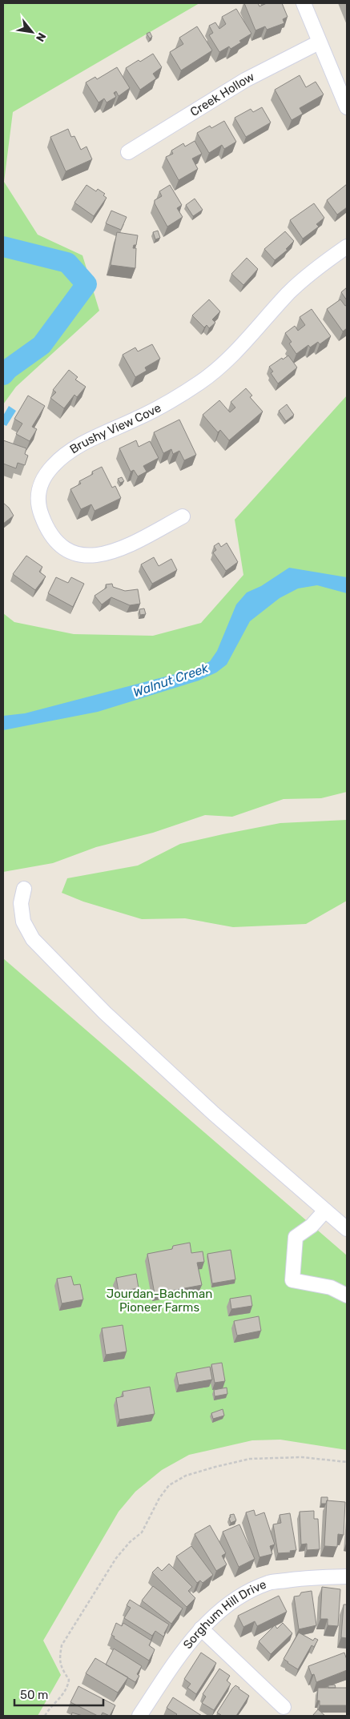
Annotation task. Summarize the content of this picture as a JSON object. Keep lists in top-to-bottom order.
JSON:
{
  "streets": {
    "street": ["Creek Hollow", "Brushy View Cove", "Sorghum Hill Drive"]
  },
  "water": ["Walnut Creek"],
  "parks": ["Jourdan-Bachman Pioneer Farms"],
  "scale_bar": "50 m",
  "north": "bottom right"
}
